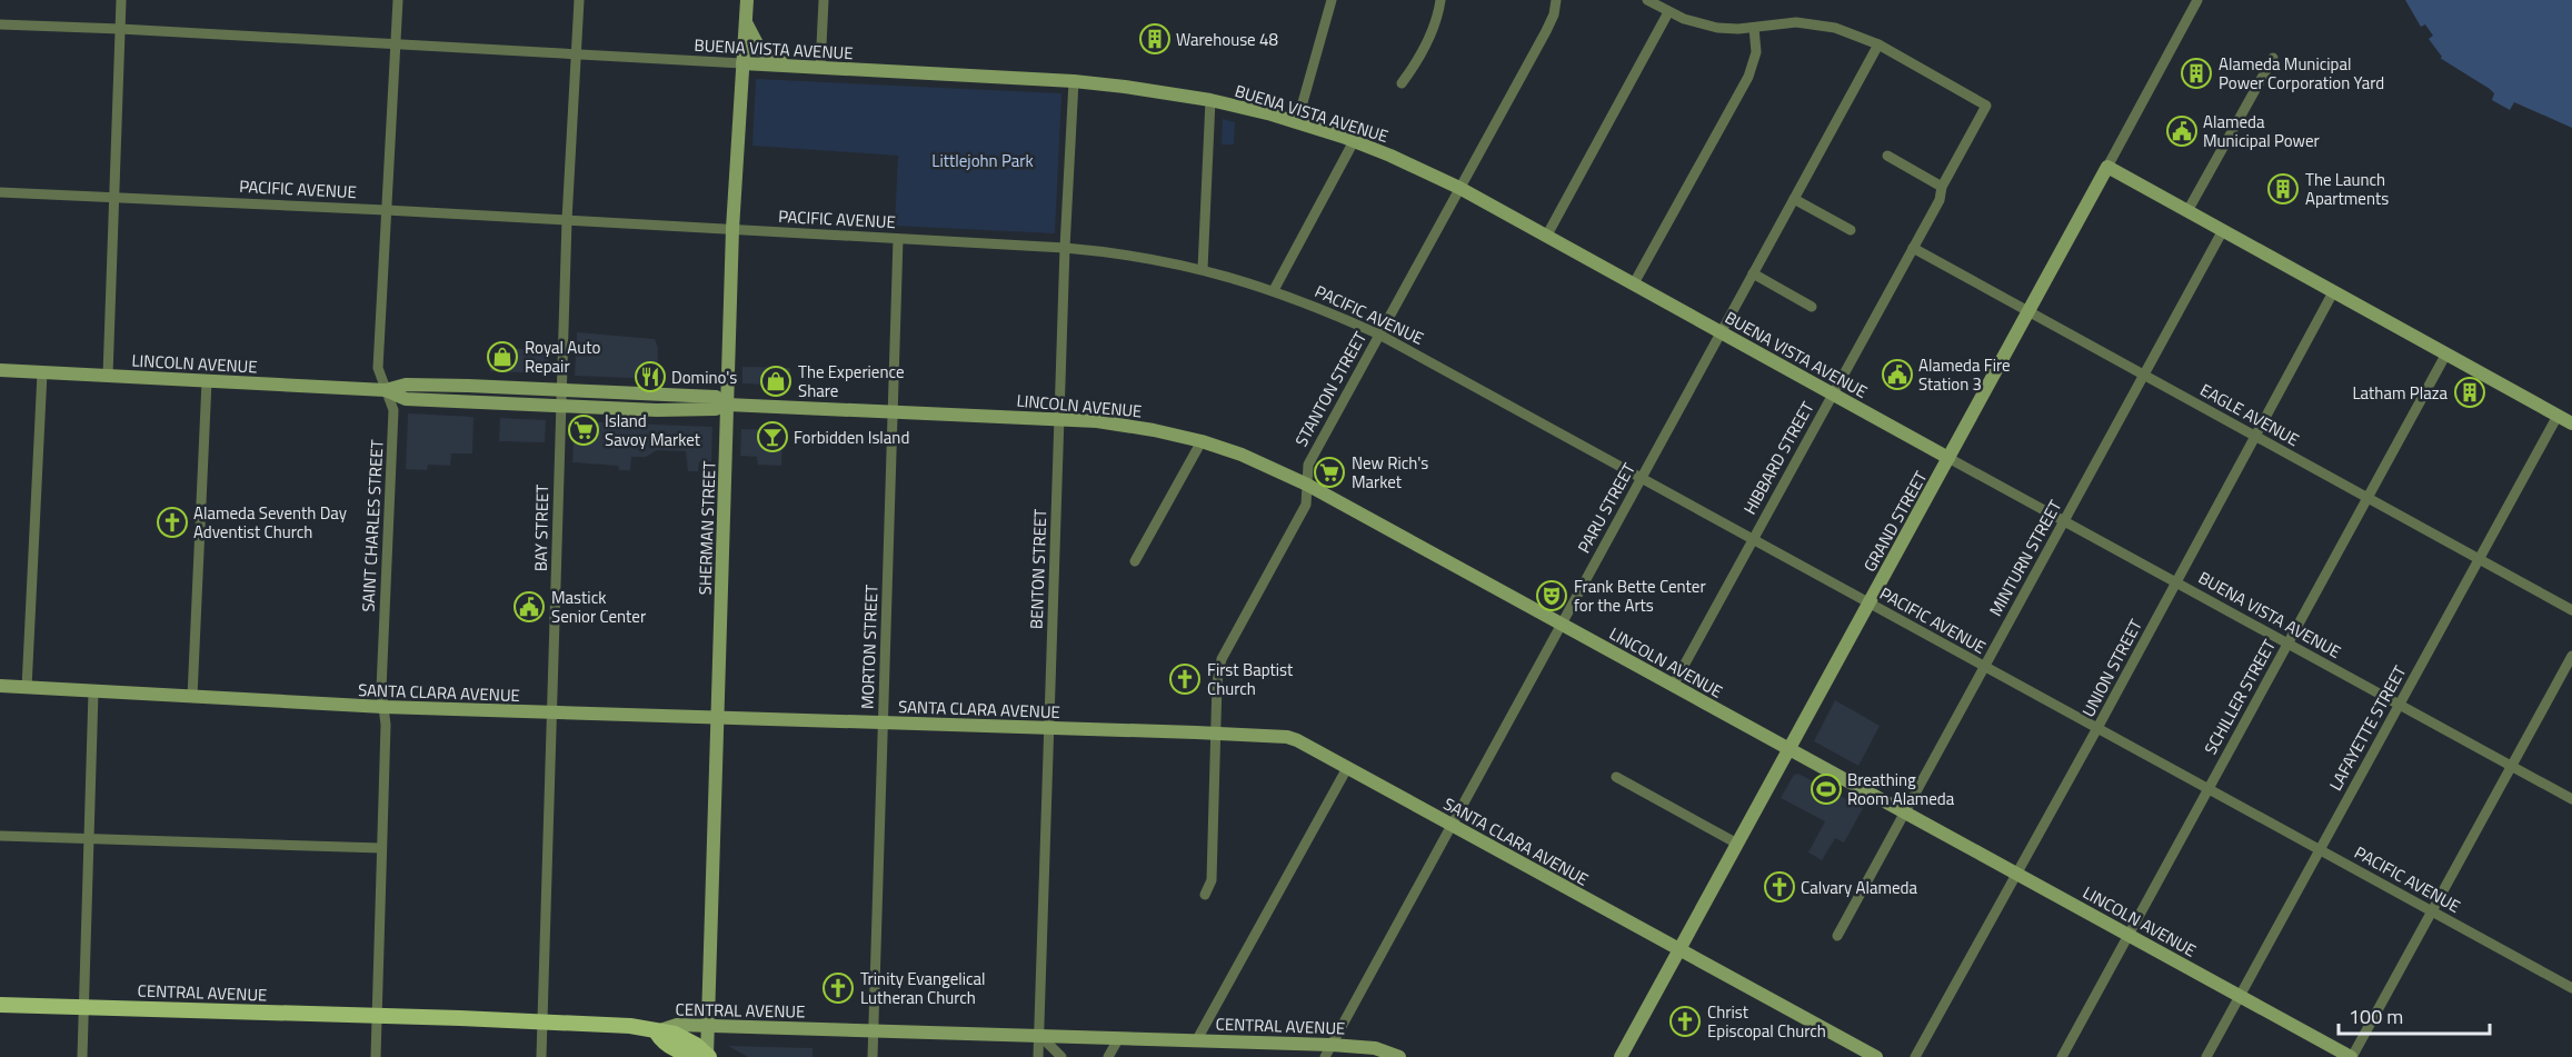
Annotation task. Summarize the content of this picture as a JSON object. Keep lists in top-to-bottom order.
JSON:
{
  "streets": {
    "main road": ["CENTRAL AVENUE"],
    "street": [
      "BUENA VISTA AVENUE",
      "PACIFIC AVENUE",
      "LINCOLN AVENUE",
      "STANTON STREET",
      "EAGLE AVENUE",
      "HIBBARD STREET",
      "PARU STREET",
      "GRAND STREET",
      "SAINT CHARLES STREET",
      "BAY STREET",
      "SHERMAN STREET",
      "MINTURN STREET",
      "BENTON STREET",
      "MORTON STREET",
      "UNION STREET",
      "SANTA CLARA AVENUE",
      "SCHILLER STREET",
      "LAFAYETTE STREET"
    ]
  },
  "crossings": [
    ["BUENA VISTA AVENUE", "STANTON STREET"],
    ["BUENA VISTA AVENUE", "HIBBARD STREET"],
    ["BUENA VISTA AVENUE", "PARU STREET"],
    ["BUENA VISTA AVENUE", "GRAND STREET"],
    ["BUENA VISTA AVENUE", "SAINT CHARLES STREET"],
    ["BUENA VISTA AVENUE", "BAY STREET"],
    ["BUENA VISTA AVENUE", "SHERMAN STREET"],
    ["BUENA VISTA AVENUE", "MINTURN STREET"],
    ["BUENA VISTA AVENUE", "BENTON STREET"],
    ["BUENA VISTA AVENUE", "UNION STREET"],
    ["BUENA VISTA AVENUE", "SCHILLER STREET"],
    ["BUENA VISTA AVENUE", "LAFAYETTE STREET"],
    ["PACIFIC AVENUE", "STANTON STREET"],
    ["PACIFIC AVENUE", "HIBBARD STREET"],
    ["PACIFIC AVENUE", "PARU STREET"],
    ["PACIFIC AVENUE", "GRAND STREET"],
    ["PACIFIC AVENUE", "SAINT CHARLES STREET"],
    ["PACIFIC AVENUE", "BAY STREET"],
    ["PACIFIC AVENUE", "SHERMAN STREET"],
    ["PACIFIC AVENUE", "MINTURN STREET"],
    ["PACIFIC AVENUE", "BENTON STREET"],
    ["PACIFIC AVENUE", "MORTON STREET"],
    ["PACIFIC AVENUE", "UNION STREET"],
    ["PACIFIC AVENUE", "SCHILLER STREET"],
    ["PACIFIC AVENUE", "LAFAYETTE STREET"],
    ["LINCOLN AVENUE", "STANTON STREET"],
    ["LINCOLN AVENUE", "HIBBARD STREET"],
    ["LINCOLN AVENUE", "PARU STREET"],
    ["LINCOLN AVENUE", "GRAND STREET"],
    ["LINCOLN AVENUE", "SAINT CHARLES STREET"],
    ["LINCOLN AVENUE", "BAY STREET"],
    ["LINCOLN AVENUE", "SHERMAN STREET"],
    ["LINCOLN AVENUE", "MINTURN STREET"],
    ["LINCOLN AVENUE", "BENTON STREET"],
    ["LINCOLN AVENUE", "MORTON STREET"],
    ["LINCOLN AVENUE", "UNION STREET"],
    ["LINCOLN AVENUE", "SCHILLER STREET"],
    ["LINCOLN AVENUE", "LAFAYETTE STREET"],
    ["STANTON STREET", "SANTA CLARA AVENUE"],
    ["EAGLE AVENUE", "HIBBARD STREET"],
    ["EAGLE AVENUE", "GRAND STREET"],
    ["EAGLE AVENUE", "MINTURN STREET"],
    ["EAGLE AVENUE", "UNION STREET"],
    ["EAGLE AVENUE", "SCHILLER STREET"],
    ["EAGLE AVENUE", "LAFAYETTE STREET"],
    ["HIBBARD STREET", "PARU STREET"],
    ["PARU STREET", "SANTA CLARA AVENUE"],
    ["PARU STREET", "CENTRAL AVENUE"],
    ["GRAND STREET", "SANTA CLARA AVENUE"],
    ["SAINT CHARLES STREET", "SANTA CLARA AVENUE"],
    ["SAINT CHARLES STREET", "CENTRAL AVENUE"],
    ["BAY STREET", "SANTA CLARA AVENUE"],
    ["BAY STREET", "CENTRAL AVENUE"],
    ["SHERMAN STREET", "SANTA CLARA AVENUE"],
    ["SHERMAN STREET", "CENTRAL AVENUE"],
    ["BENTON STREET", "SANTA CLARA AVENUE"],
    ["BENTON STREET", "CENTRAL AVENUE"],
    ["MORTON STREET", "SANTA CLARA AVENUE"],
    ["MORTON STREET", "CENTRAL AVENUE"]
  ],
  "parks": ["Littlejohn Park"],
  "places": {
    "building": [
      "Warehouse 48",
      "Alameda Municipal Power Corporation Yard",
      "The Launch Apartments",
      "Latham Plaza"
    ],
    "public building": ["Alameda Municipal Power", "Alameda Fire Station 3", "Mastick Senior Center"],
    "shop": ["Royal Auto Repair", "The Experience Share"],
    "restaurant": ["Domino's"],
    "supermarket": ["Island Savoy Market", "New Rich's Market"],
    "bar": ["Forbidden Island"],
    "church": [
      "Alameda Seventh Day Adventist Church",
      "First Baptist Church",
      "Calvary Alameda",
      "Trinity Evangelical Lutheran Church",
      "Christ Episcopal Church"
    ],
    "theatre": ["Frank Bette Center for the Arts"],
    "sports": ["Breathing Room Alameda"]
  },
  "scale_bar": "100 m"
}
